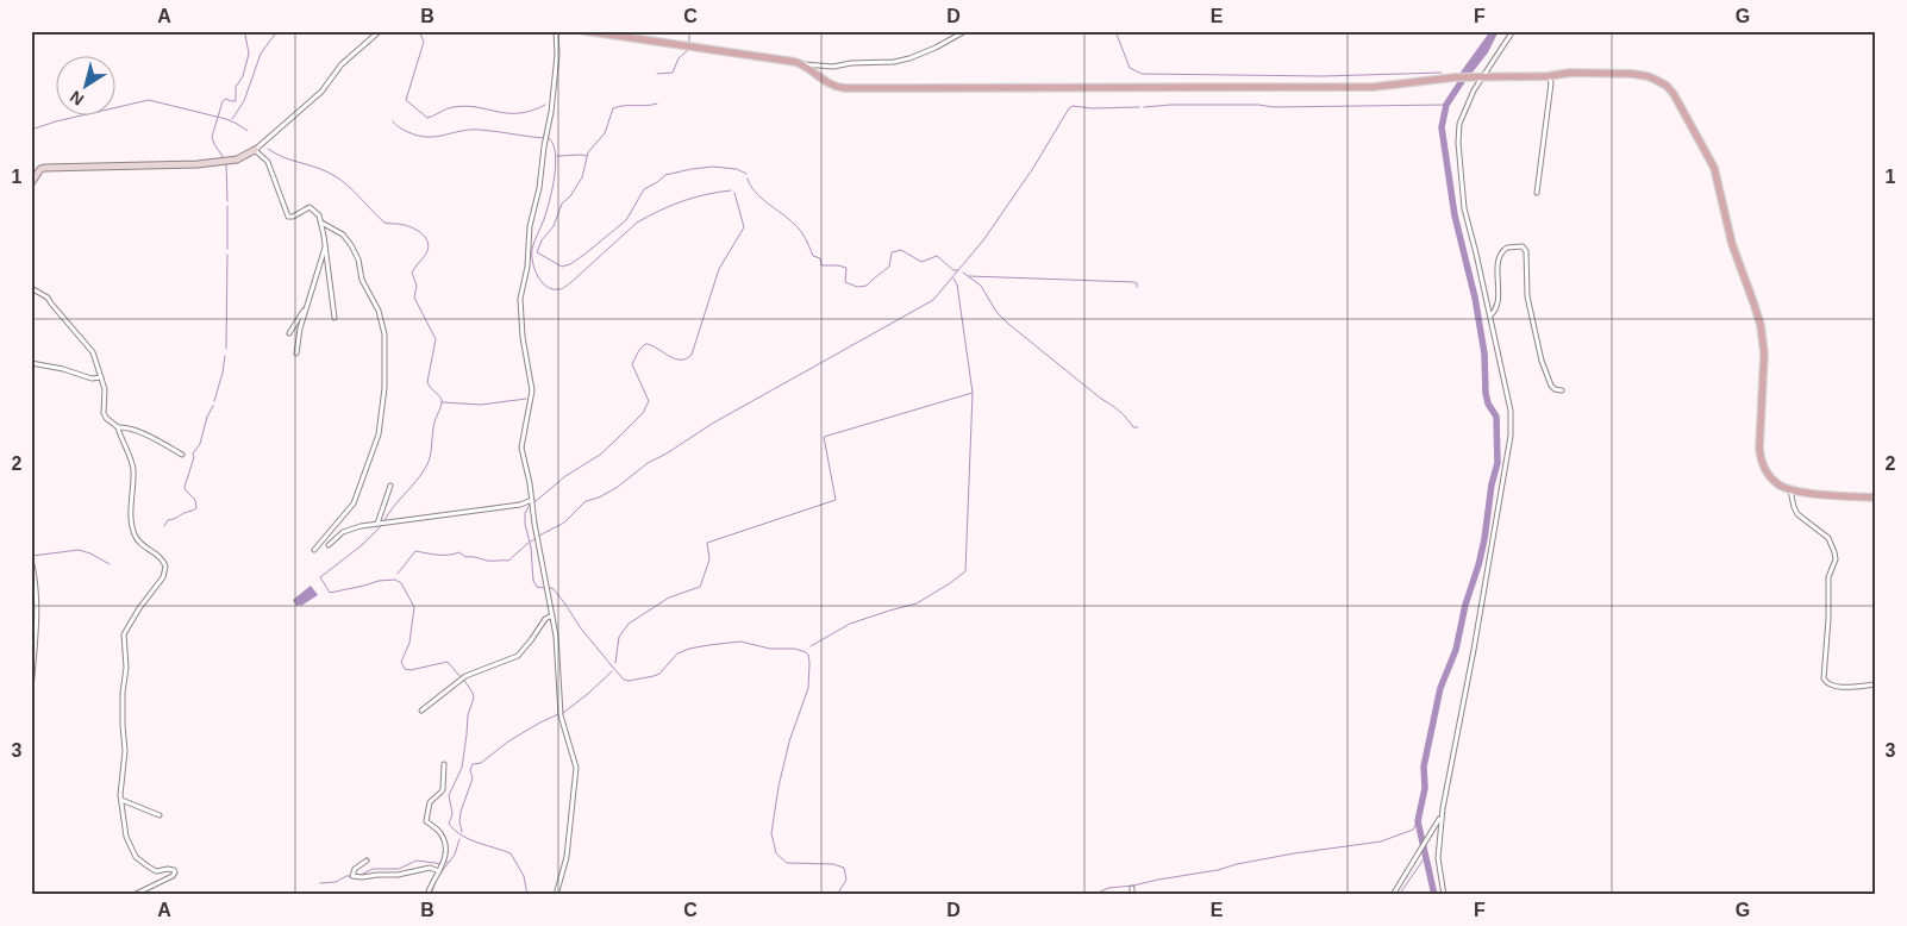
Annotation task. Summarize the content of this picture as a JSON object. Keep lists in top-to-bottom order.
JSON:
{
  "north": "bottom left",
  "grid": {
    "columns": [
      "A",
      "B",
      "C",
      "D",
      "E",
      "F",
      "G"
    ],
    "rows": ["1", "2", "3"]
  }
}
